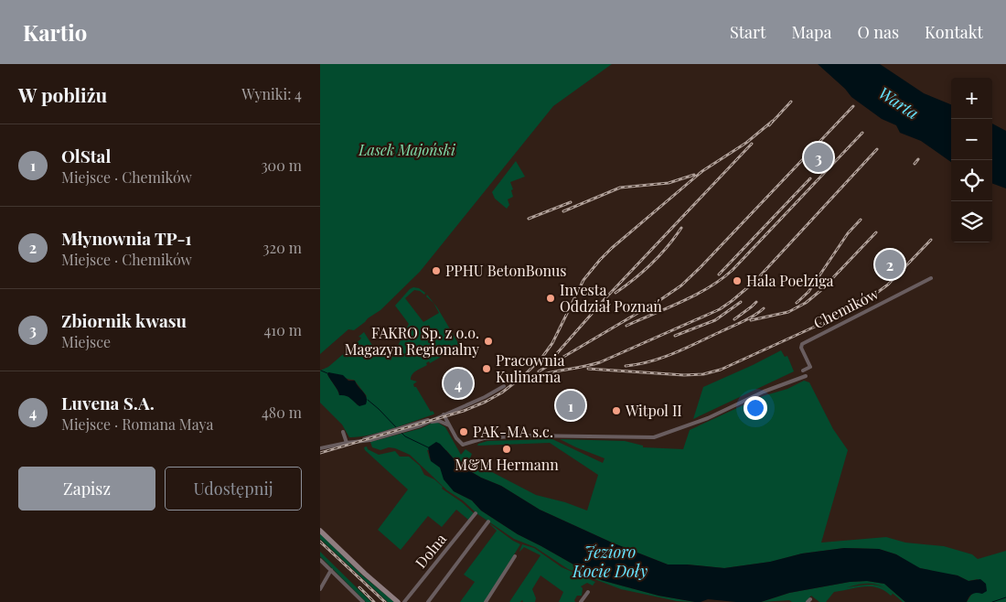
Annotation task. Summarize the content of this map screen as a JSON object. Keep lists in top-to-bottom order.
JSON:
{
  "streets": {
    "street": ["Chemików", "Dolna"]
  },
  "water": ["Warta", "Jezioro Kocie Doły"],
  "parks": ["Lasek Majoński"],
  "places": [
    "PPHU BetonBonus",
    "Hala Poelziga",
    "Investa Oddział Poznań",
    "FAKRO Sp. z o.o. Magazyn Regionalny",
    "Pracownia Kulinarna",
    "Witpol II",
    "PAK-MA s.c.",
    "M&M Hermann"
  ],
  "page": {
    "header": "Kartio",
    "nav": [
      "Start",
      "Mapa",
      "O nas",
      "Kontakt"
    ],
    "heading": ["W pobliżu", "Wyniki: 4"],
    "map_buttons": ["+", "−"],
    "list": [
      {
        "mark": "1",
        "name": "OlStal",
        "note": "Miejsce · Chemików",
        "value": "300 m"
      },
      {
        "mark": "2",
        "name": "Młynownia TP-1",
        "note": "Miejsce · Chemików",
        "value": "320 m"
      },
      {
        "mark": "3",
        "name": "Zbiornik kwasu",
        "note": "Miejsce",
        "value": "410 m"
      },
      {
        "mark": "4",
        "name": "Luvena S.A.",
        "note": "Miejsce · Romana Maya",
        "value": "480 m"
      }
    ],
    "pins": [
      "3",
      "2",
      "4",
      "1"
    ],
    "buttons": ["Zapisz", "Udostępnij"]
  }
}
